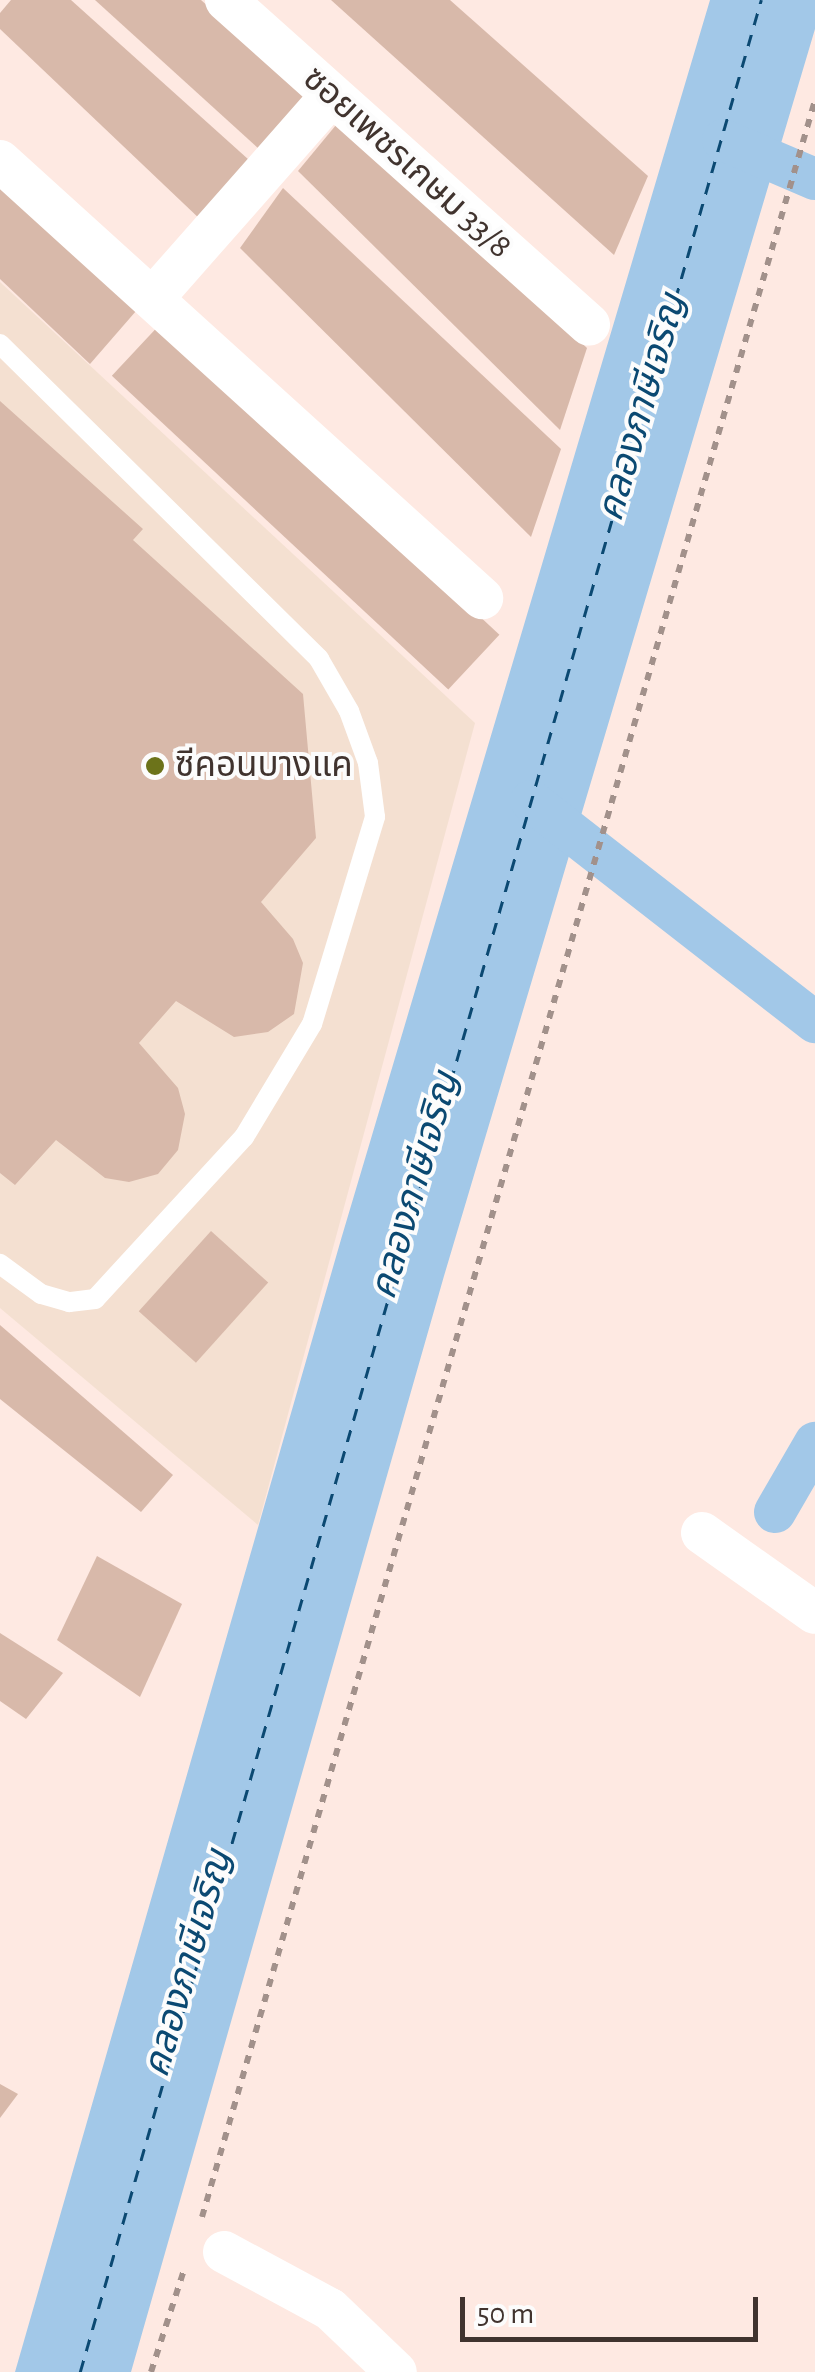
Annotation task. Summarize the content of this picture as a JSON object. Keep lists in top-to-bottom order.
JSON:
{
  "streets": {
    "street": ["ซอยเพชรเกษม 33/8"]
  },
  "water": ["คลองภาษีเจริญ"],
  "places": ["ซีคอนบางแค"],
  "scale_bar": "50 m"
}
